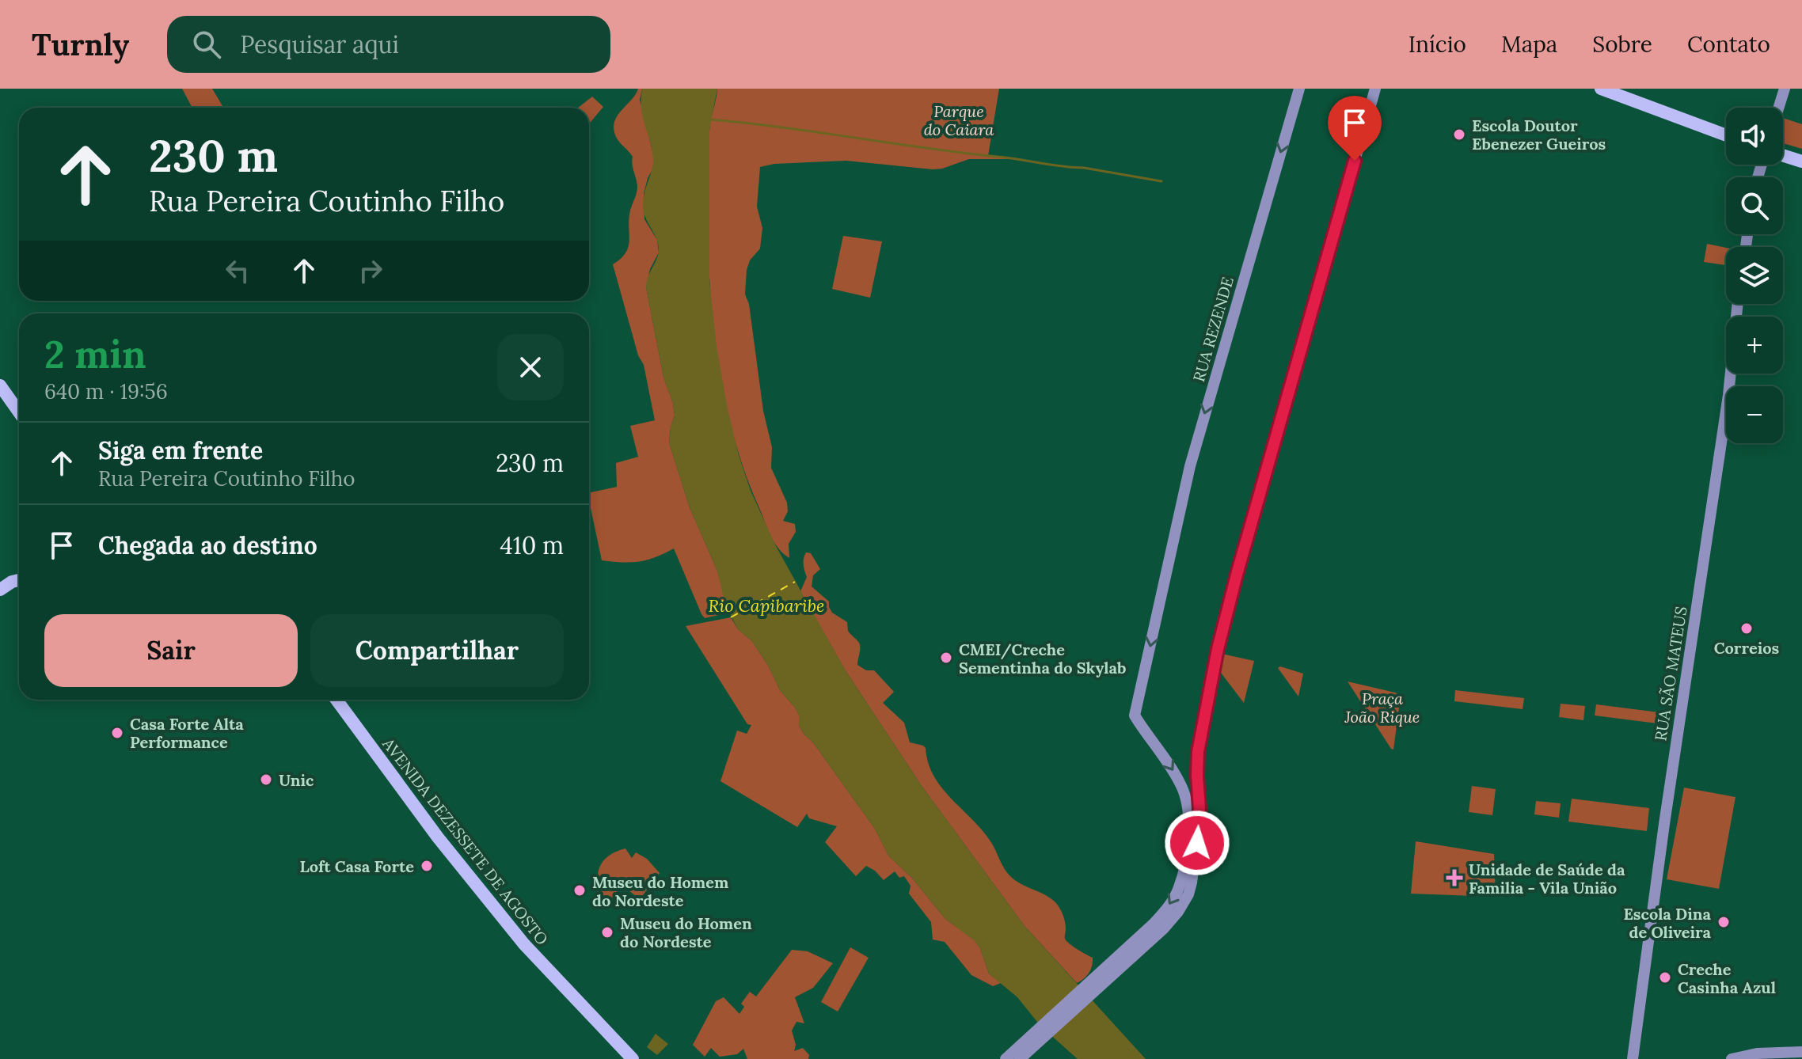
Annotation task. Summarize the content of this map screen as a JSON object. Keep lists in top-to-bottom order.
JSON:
{
  "streets": {
    "main road": ["AVENIDA DEZESSETE DE AGOSTO"],
    "street": ["RUA REZENDE", "RUA SÃO MATEUS"]
  },
  "water": ["Rio Capibaribe"],
  "parks": ["Parque do Caiara", "Praça João Rique"],
  "places": {
    "other": [
      "Escola Doutor Ebenezer Gueiros",
      "Correios",
      "CMEI/Creche Sementinha do Skylab",
      "Casa Forte Alta Performance",
      "Unic",
      "Loft Casa Forte",
      "Museu do Homem do Nordeste",
      "Escola Dina de Oliveira",
      "Museu do Homen do Nordeste",
      "Creche Casinha Azul"
    ],
    "health": ["Unidade de Saúde da Familia - Vila União"]
  },
  "page": {
    "header": "Turnly",
    "search": "Pesquisar aqui",
    "nav": [
      "Início",
      "Mapa",
      "Sobre",
      "Contato"
    ],
    "map_buttons": ["+", "−"],
    "turn": ["230 m", "Rua Pereira Coutinho Filho"],
    "heading": ["2 min", "640 m · 19:56"],
    "list": [
      {
        "name": "Siga em frente",
        "note": "Rua Pereira Coutinho Filho",
        "value": "230 m"
      },
      {
        "name": "Chegada ao destino",
        "value": "410 m"
      }
    ],
    "buttons": ["Sair", "Compartilhar"]
  }
}
